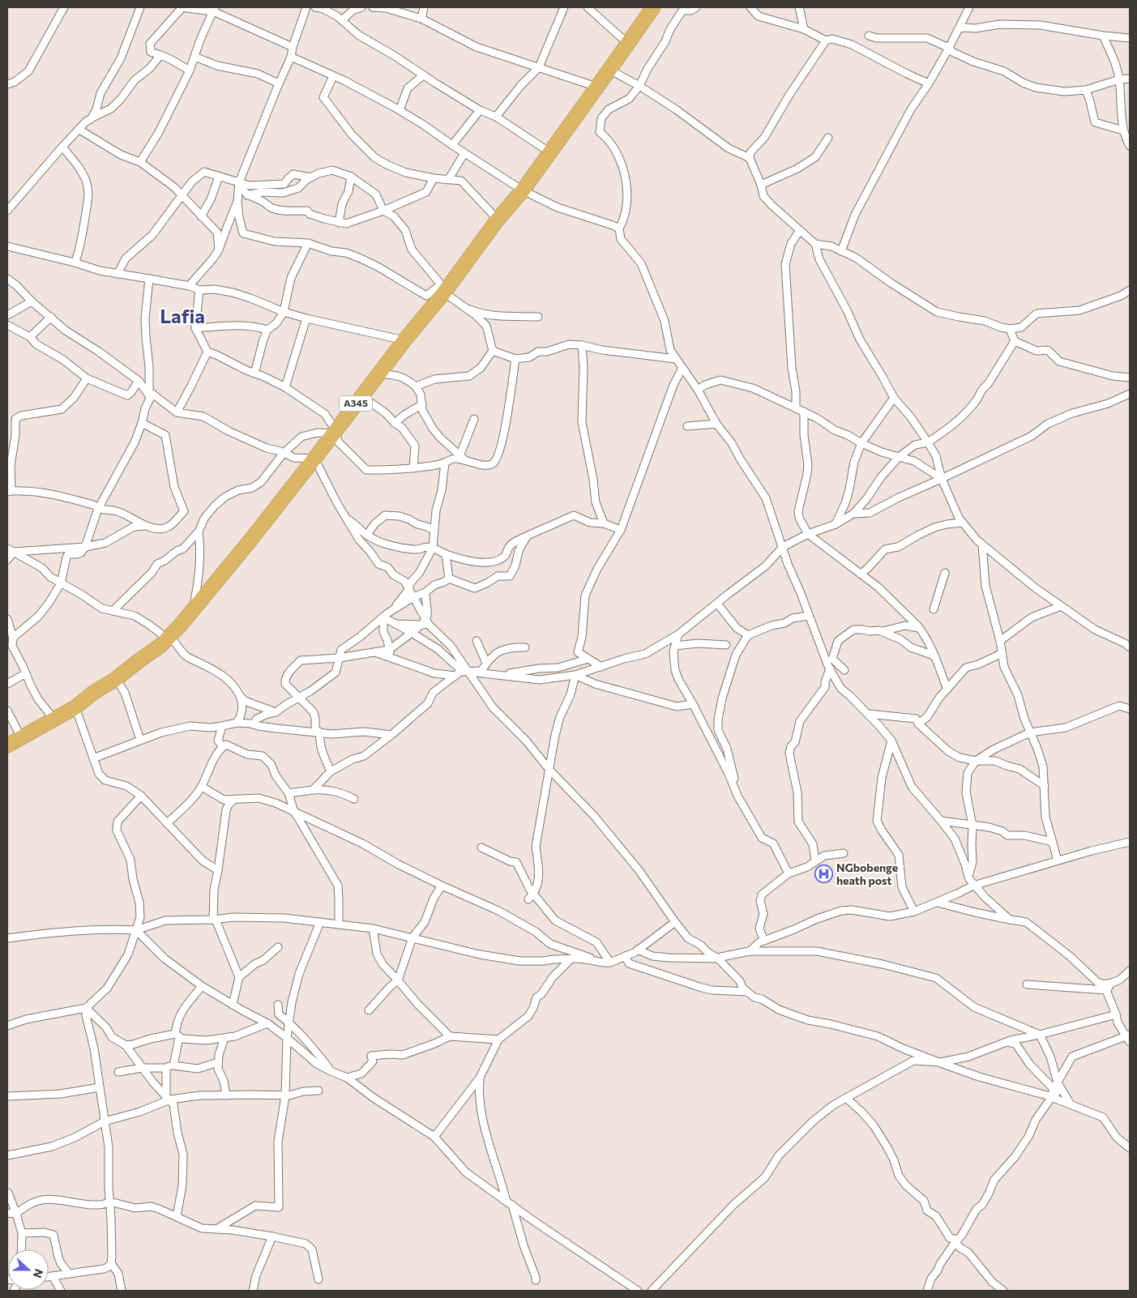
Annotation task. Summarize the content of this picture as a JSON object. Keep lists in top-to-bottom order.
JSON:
{
  "streets": {
    "highway": ["A345"]
  },
  "districts": ["Lafia"],
  "places": {
    "hospital": ["NGbobenge heath post"]
  },
  "north": "right"
}
